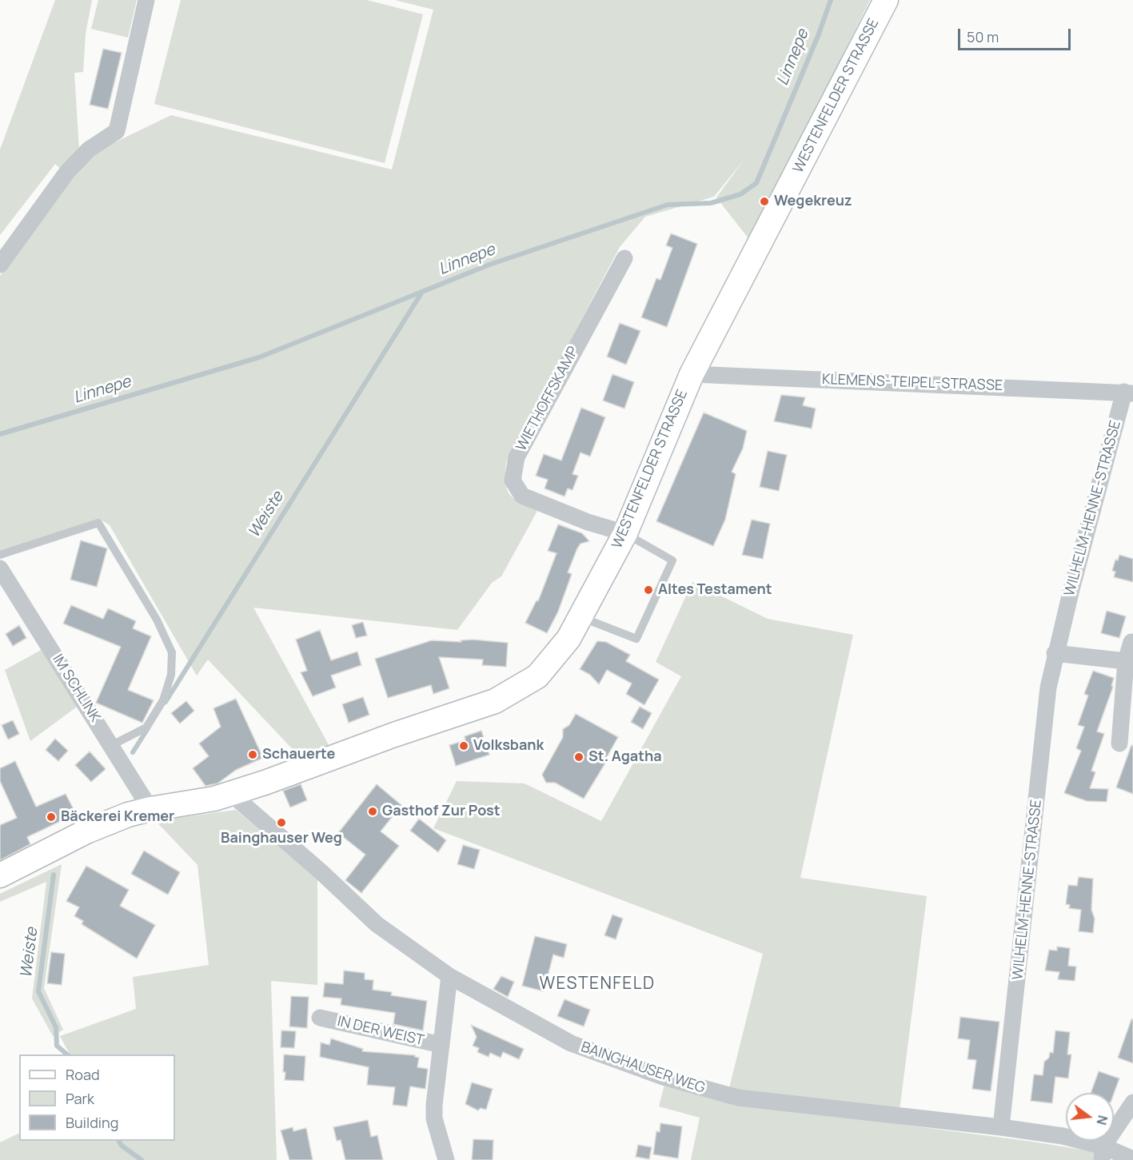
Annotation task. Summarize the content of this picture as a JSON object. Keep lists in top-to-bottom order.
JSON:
{
  "streets": {
    "main road": ["WESTENFELDER STRASSE"],
    "street": [
      "KLEMENS-TEIPEL-STRASSE",
      "WIETHOFFSKAMP",
      "WILHELM-HENNE-STRASSE",
      "IM SCHLINK",
      "IN DER WEIST",
      "BAINGHAUSER WEG"
    ]
  },
  "crossings": [
    ["WESTENFELDER STRASSE", "KLEMENS-TEIPEL-STRASSE"],
    ["WESTENFELDER STRASSE", "WIETHOFFSKAMP"],
    ["WESTENFELDER STRASSE", "IM SCHLINK"],
    ["WESTENFELDER STRASSE", "BAINGHAUSER WEG"],
    ["KLEMENS-TEIPEL-STRASSE", "WILHELM-HENNE-STRASSE"],
    ["WILHELM-HENNE-STRASSE", "BAINGHAUSER WEG"],
    ["IN DER WEIST", "BAINGHAUSER WEG"]
  ],
  "districts": ["WESTENFELD"],
  "water": ["Linnepe", "Weiste"],
  "places": [
    "Wegekreuz",
    "Altes Testament",
    "Volksbank",
    "Schauerte",
    "St. Agatha",
    "Gasthof Zur Post",
    "Bäckerei Kremer",
    "Bainghauser Weg"
  ],
  "legend": ["Road", "Park", "Building"],
  "scale_bar": "50 m",
  "north": "right"
}
